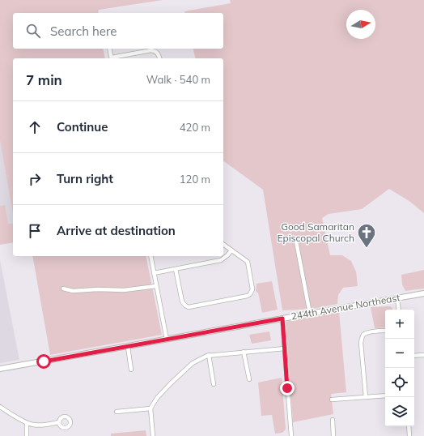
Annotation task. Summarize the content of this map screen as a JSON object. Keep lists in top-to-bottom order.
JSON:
{
  "streets": {
    "street": ["244th Avenue Northeast"]
  },
  "places": {
    "church": ["Good Samaritan Episcopal Church"]
  },
  "north": "right",
  "page": {
    "search": "Search here",
    "heading": ["7 min", "Walk · 540 m"],
    "list": [
      ["Continue", "420 m"],
      ["Turn right", "120 m"],
      "Arrive at destination"
    ],
    "map_buttons": ["+", "−"]
  }
}
